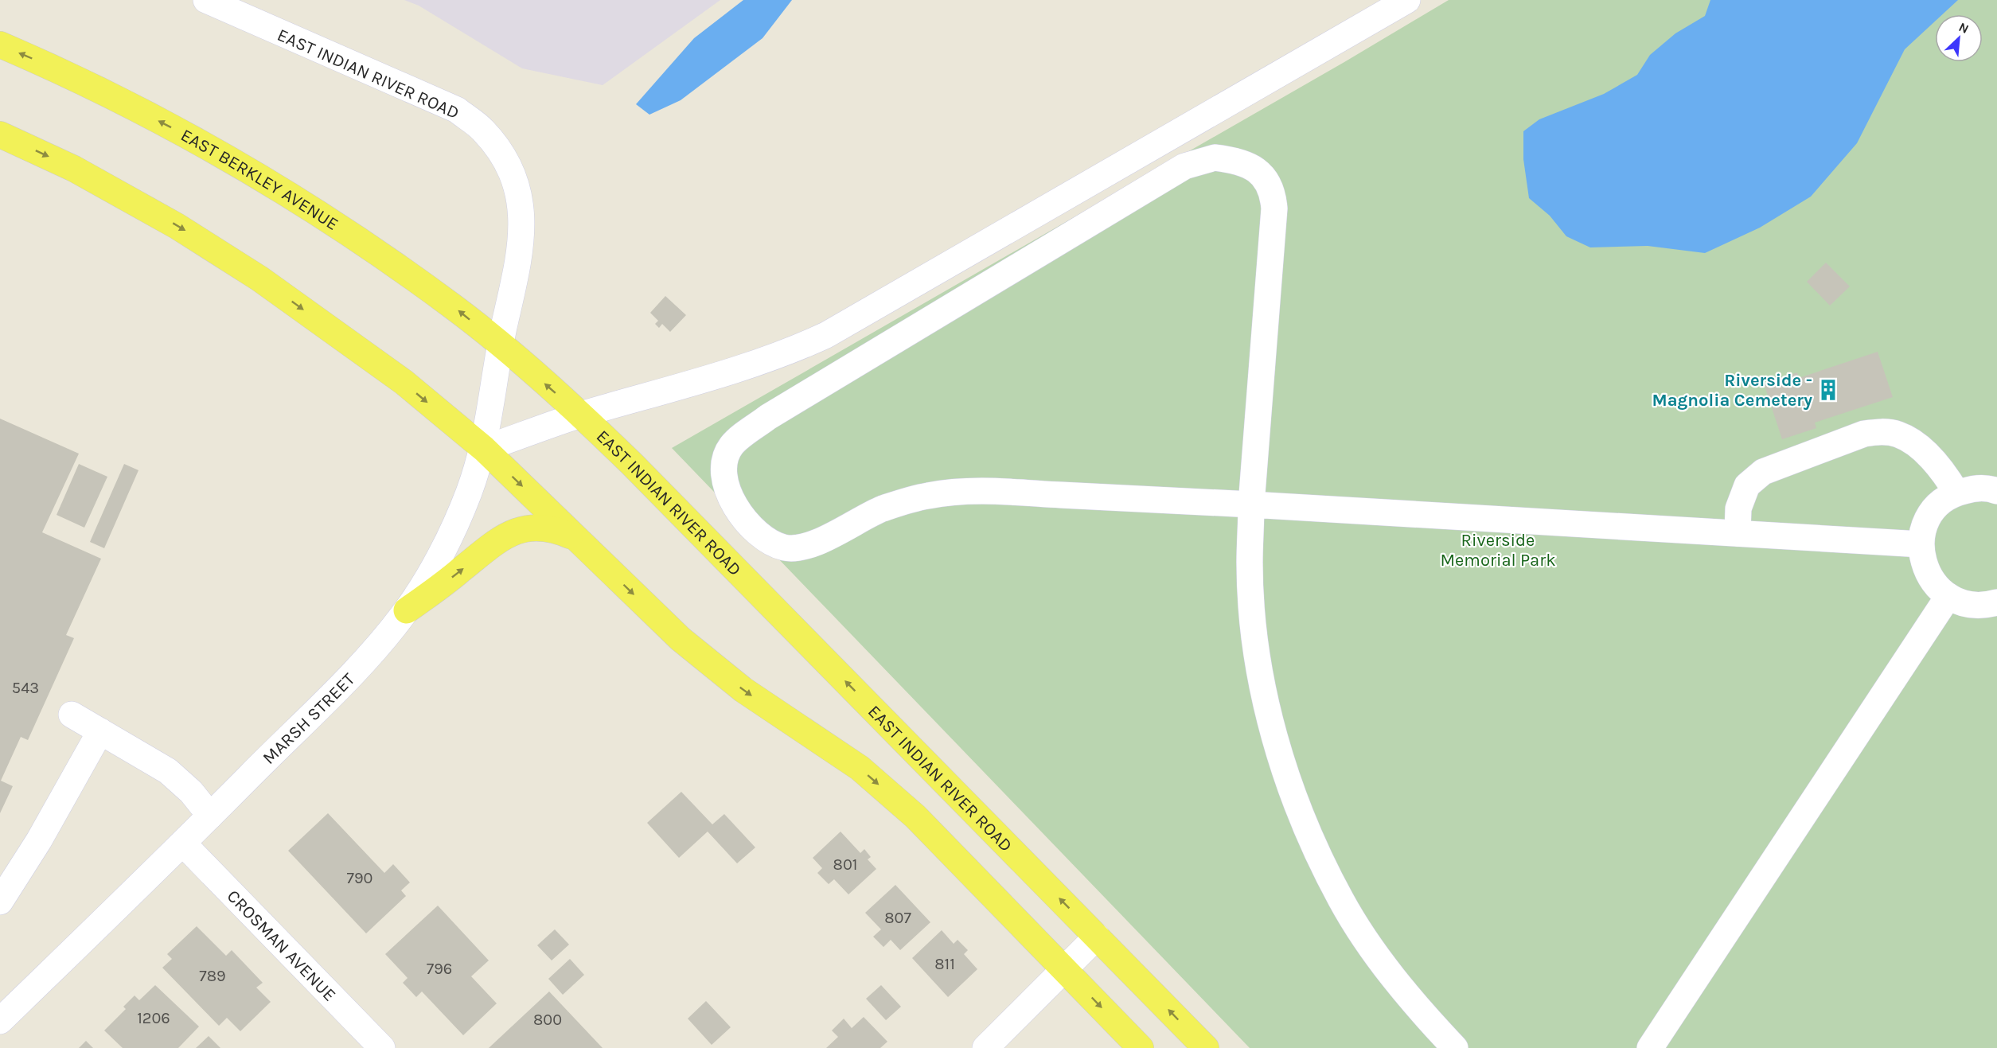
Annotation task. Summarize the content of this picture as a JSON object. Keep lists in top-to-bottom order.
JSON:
{
  "streets": {
    "main road": ["EAST INDIAN RIVER ROAD", "EAST BERKLEY AVENUE"],
    "street": ["MARSH STREET", "CROSMAN AVENUE"]
  },
  "crossings": [
    ["EAST INDIAN RIVER ROAD", "EAST BERKLEY AVENUE"],
    ["EAST INDIAN RIVER ROAD", "MARSH STREET"],
    ["EAST BERKLEY AVENUE", "MARSH STREET"],
    ["MARSH STREET", "CROSMAN AVENUE"]
  ],
  "one_way": ["EAST INDIAN RIVER ROAD"],
  "parks": ["Riverside Memorial Park"],
  "places": {
    "building": ["Riverside - Magnolia Cemetery"]
  },
  "house_numbers": [
    "543",
    "801",
    "790",
    "807",
    "811",
    "796",
    "789",
    "1206",
    "800"
  ],
  "north": "top right"
}
